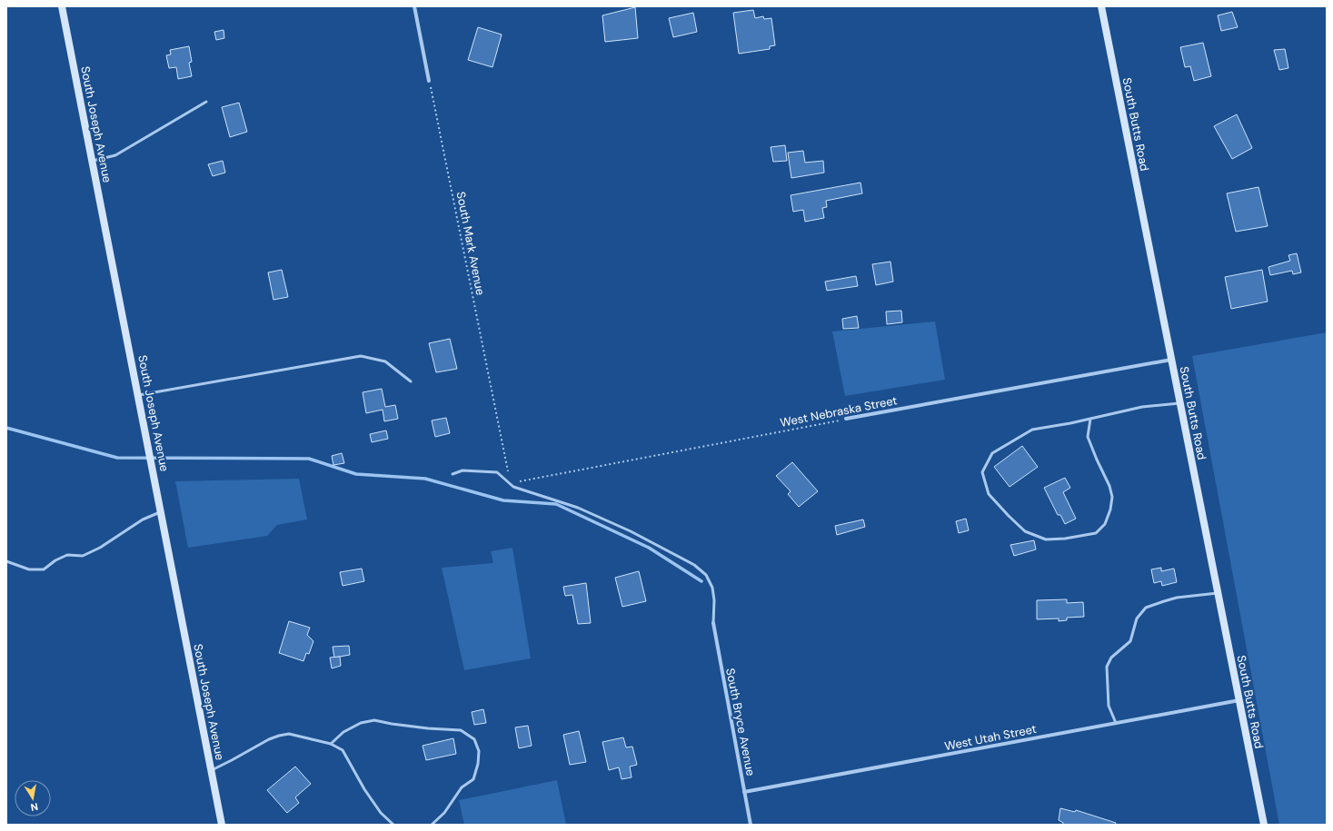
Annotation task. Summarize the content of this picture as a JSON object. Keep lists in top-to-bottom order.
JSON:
{
  "streets": {
    "main road": ["South Joseph Avenue", "South Butts Road"],
    "street": ["West Nebraska Street", "South Bryce Avenue", "West Utah Street"],
    "path": ["South Mark Avenue"]
  },
  "crossings": [
    ["South Butts Road", "West Nebraska Street"],
    ["South Butts Road", "West Utah Street"],
    ["South Mark Avenue", "West Nebraska Street"],
    ["South Bryce Avenue", "West Utah Street"]
  ],
  "north": "bottom"
}
